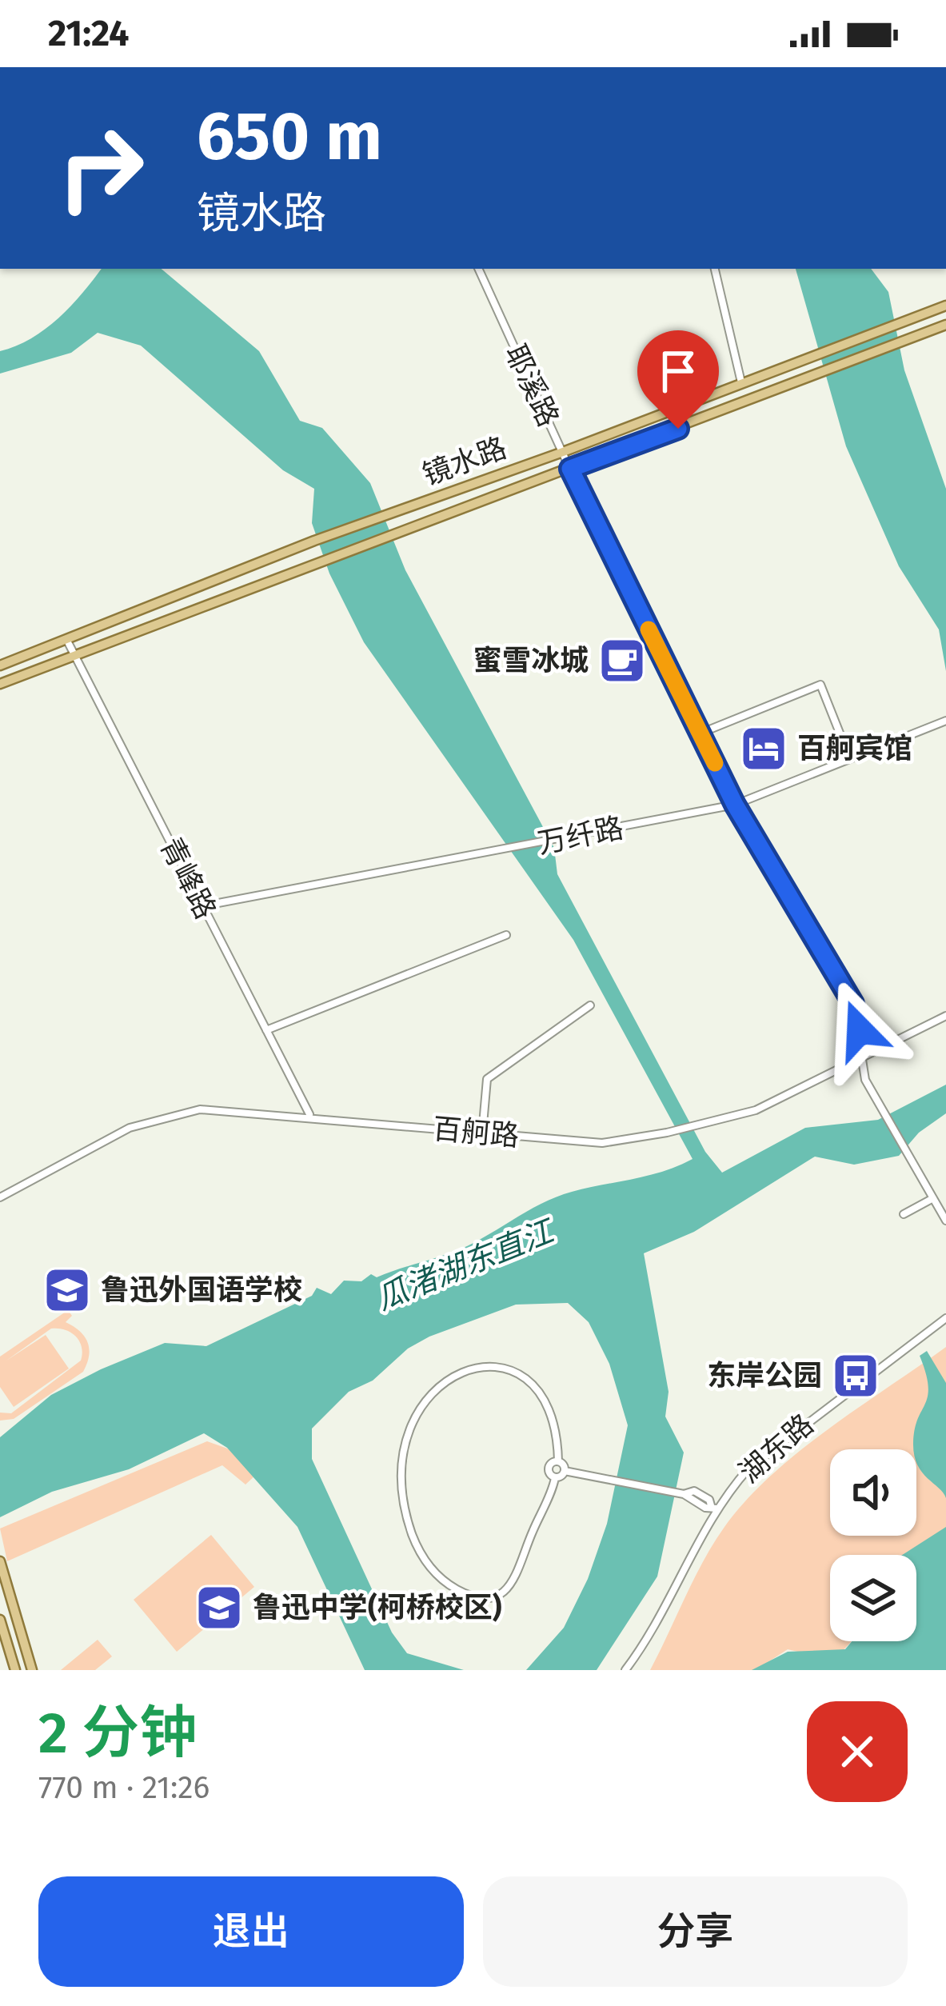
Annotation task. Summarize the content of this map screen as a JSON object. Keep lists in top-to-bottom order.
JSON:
{
  "streets": {
    "main road": ["镜水路"],
    "street": [
      "耶溪路",
      "万纤路",
      "青峰路",
      "百舸路",
      "湖东路"
    ]
  },
  "crossings": [
    ["耶溪路", "镜水路"],
    ["耶溪路", "万纤路"],
    ["耶溪路", "百舸路"],
    ["镜水路", "青峰路"],
    ["万纤路", "青峰路"],
    ["青峰路", "百舸路"]
  ],
  "water": ["瓜渚湖东直江"],
  "places": {
    "cafe": ["蜜雪冰城"],
    "hotel": ["百舸宾馆"],
    "school or university": ["鲁迅外国语学校", "鲁迅中学(柯桥校区)"],
    "bus stop": ["东岸公园"]
  },
  "page": {
    "status": "21:24",
    "turn": ["650 m", "镜水路"],
    "heading": ["2 分钟", "770 m · 21:26"],
    "buttons": ["退出", "分享"]
  }
}
